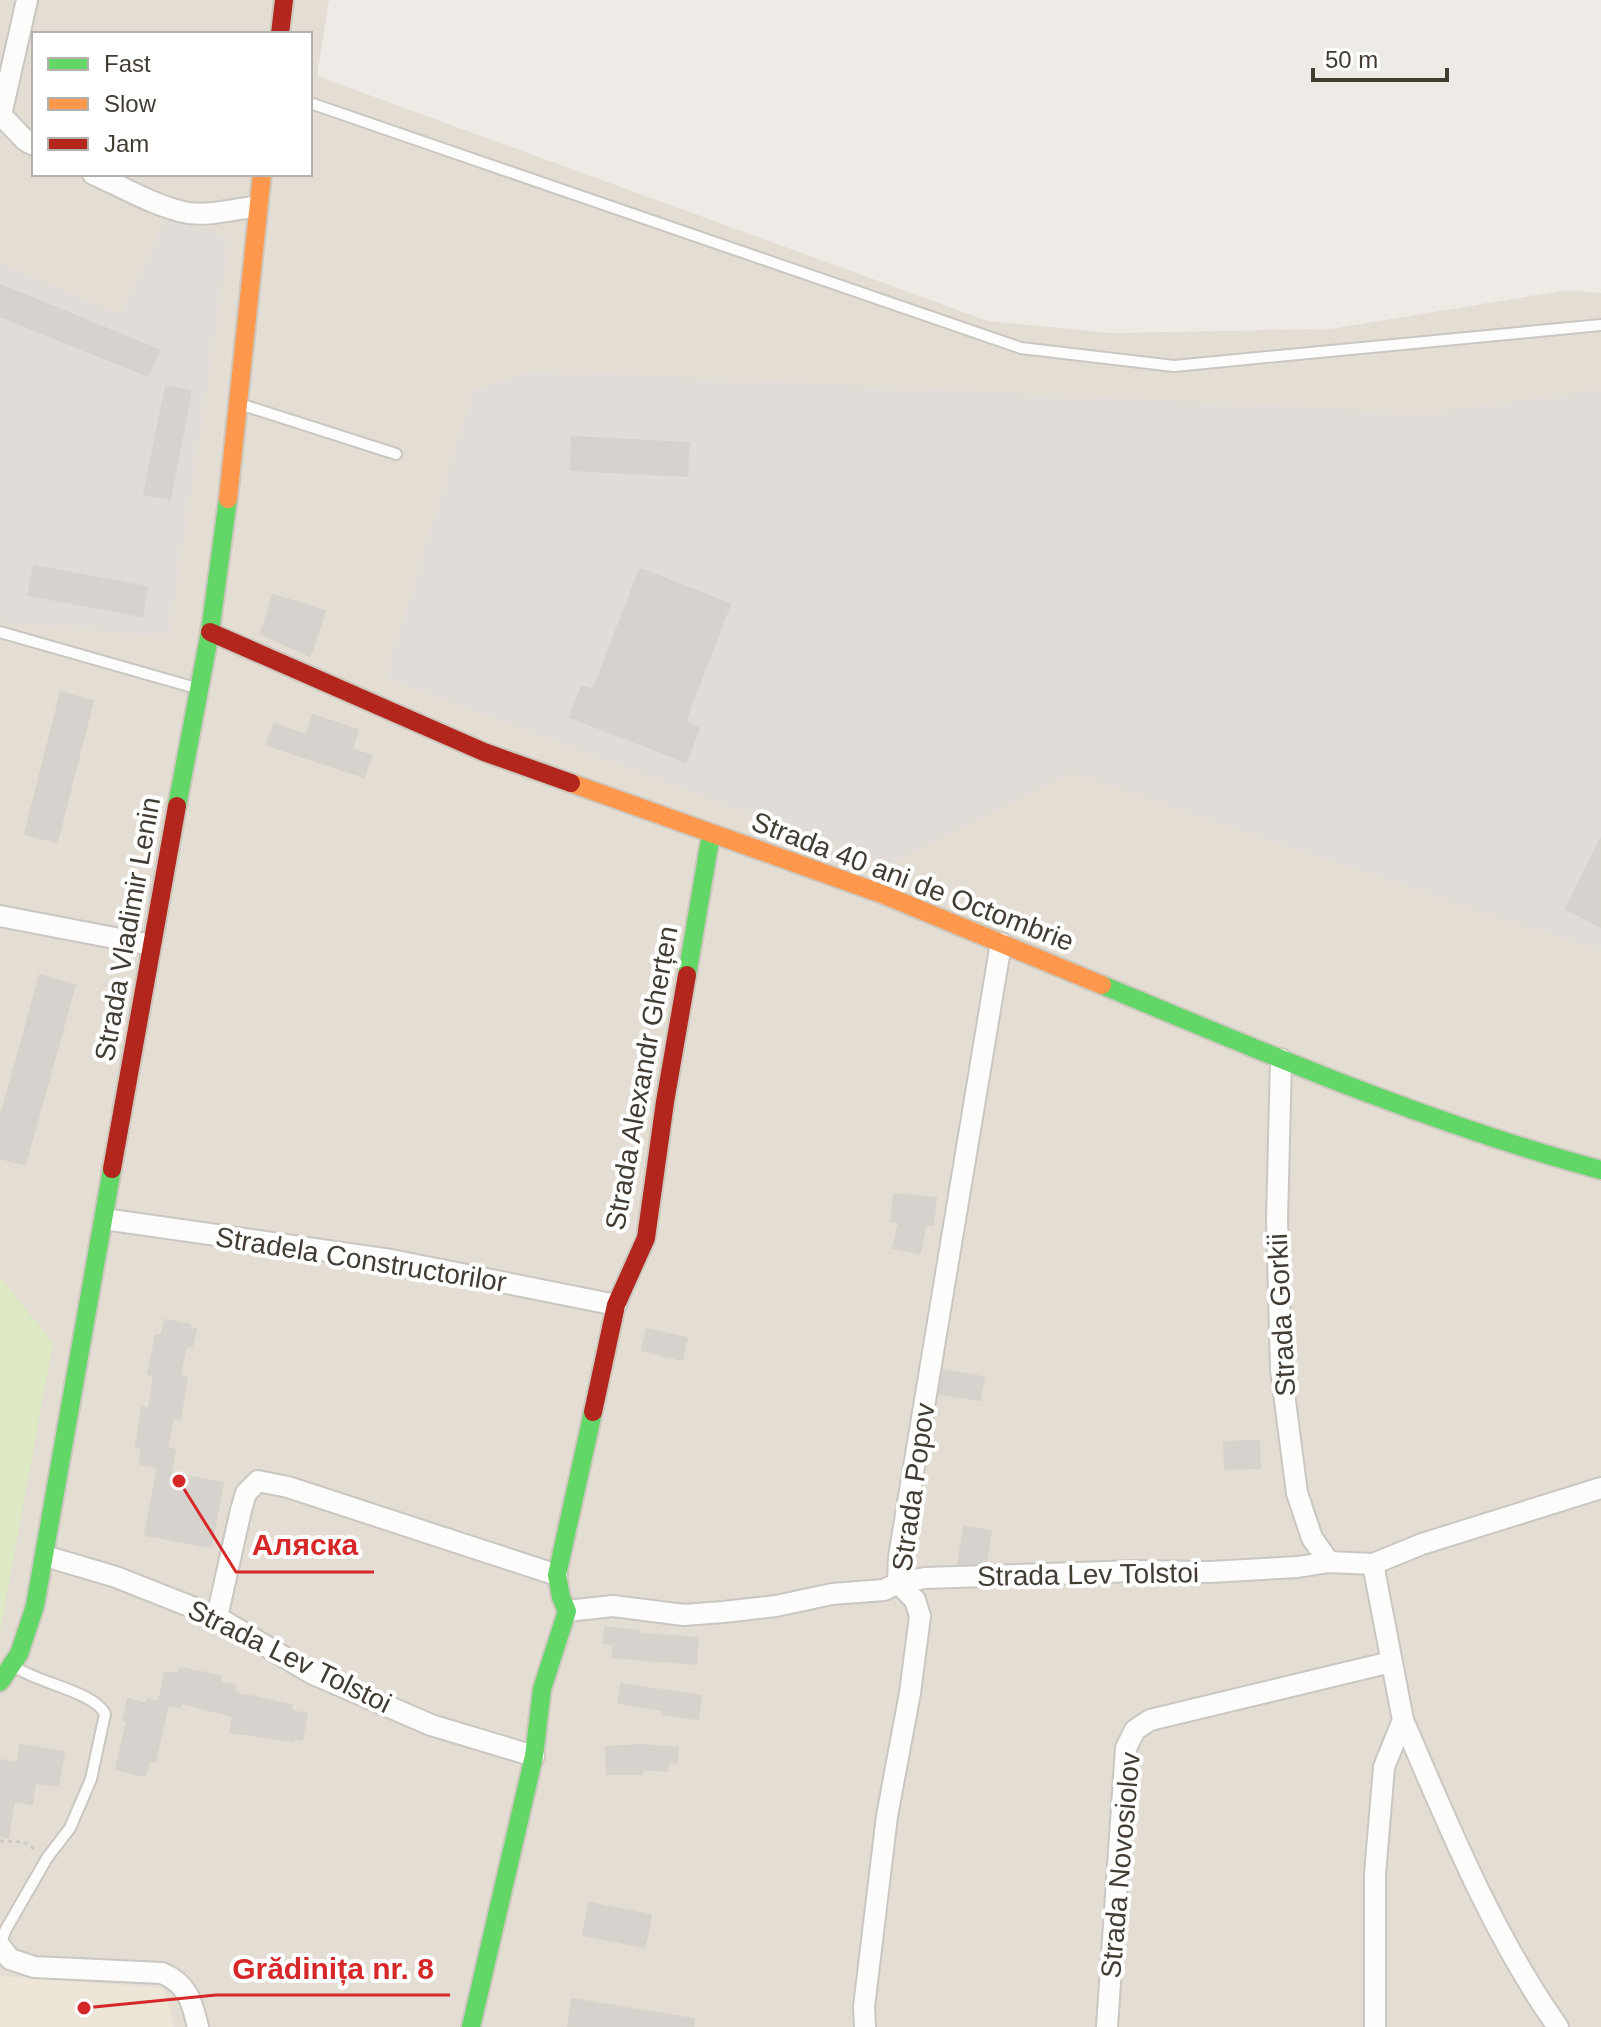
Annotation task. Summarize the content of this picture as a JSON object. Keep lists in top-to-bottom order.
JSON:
{
  "streets": {
    "street": [
      "Strada 40 ani de Octombrie",
      "Strada Vladimir Lenin",
      "Strada Alexandr Gherțen",
      "Stradela Constructorilor",
      "Strada Gorkii",
      "Strada Popov",
      "Strada Lev Tolstoi",
      "Strada Novosiolov"
    ]
  },
  "crossings": [
    ["Strada 40 ani de Octombrie", "Strada Vladimir Lenin"],
    ["Strada 40 ani de Octombrie", "Strada Alexandr Gherțen"],
    ["Strada 40 ani de Octombrie", "Strada Gorkii"],
    ["Strada 40 ani de Octombrie", "Strada Popov"],
    ["Strada Vladimir Lenin", "Stradela Constructorilor"],
    ["Strada Vladimir Lenin", "Strada Lev Tolstoi"],
    ["Strada Alexandr Gherțen", "Stradela Constructorilor"],
    ["Strada Alexandr Gherțen", "Strada Lev Tolstoi"],
    ["Strada Gorkii", "Strada Lev Tolstoi"],
    ["Strada Popov", "Strada Lev Tolstoi"]
  ],
  "places": ["Аляска", "Grădinița nr. 8"],
  "legend": ["Fast", "Slow", "Jam"],
  "scale_bar": "50 m"
}
